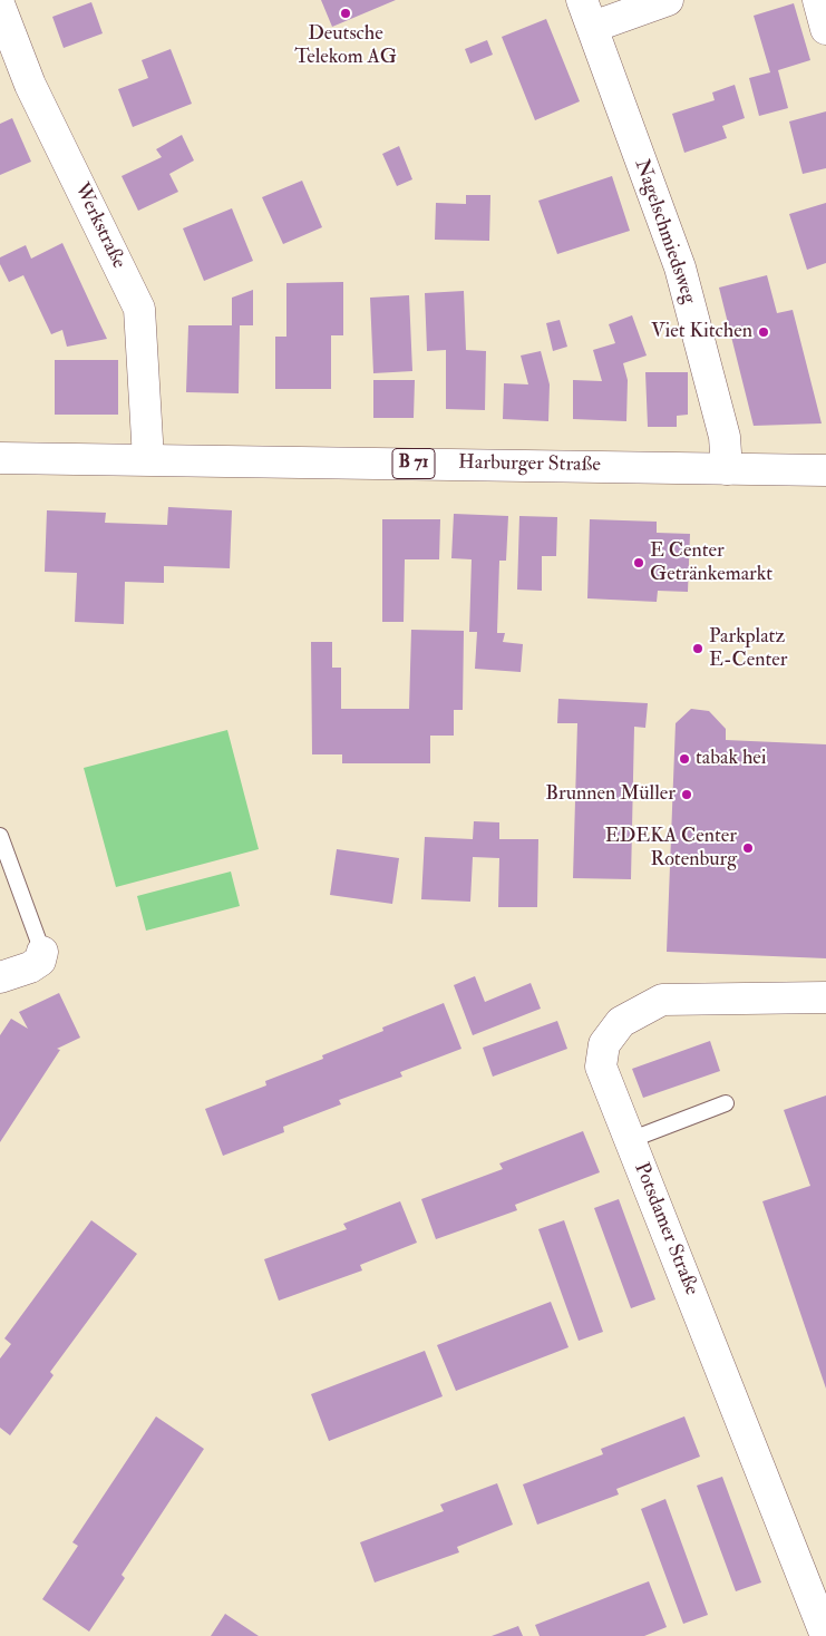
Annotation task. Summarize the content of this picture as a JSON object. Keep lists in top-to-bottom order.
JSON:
{
  "streets": {
    "street": [
      "Werkstraße",
      "Nagelschmiedsweg",
      "B 71",
      "Harburger Straße",
      "Potsdamer Straße"
    ]
  },
  "crossings": [
    ["Werkstraße", "Harburger Straße"],
    ["Nagelschmiedsweg", "Harburger Straße"]
  ],
  "places": [
    "Deutsche Telekom AG",
    "Viet Kitchen",
    "E Center Getränkemarkt",
    "Parkplatz E-Center",
    "tabak hei",
    "Brunnen Müller",
    "EDEKA Center Rotenburg"
  ]
}
